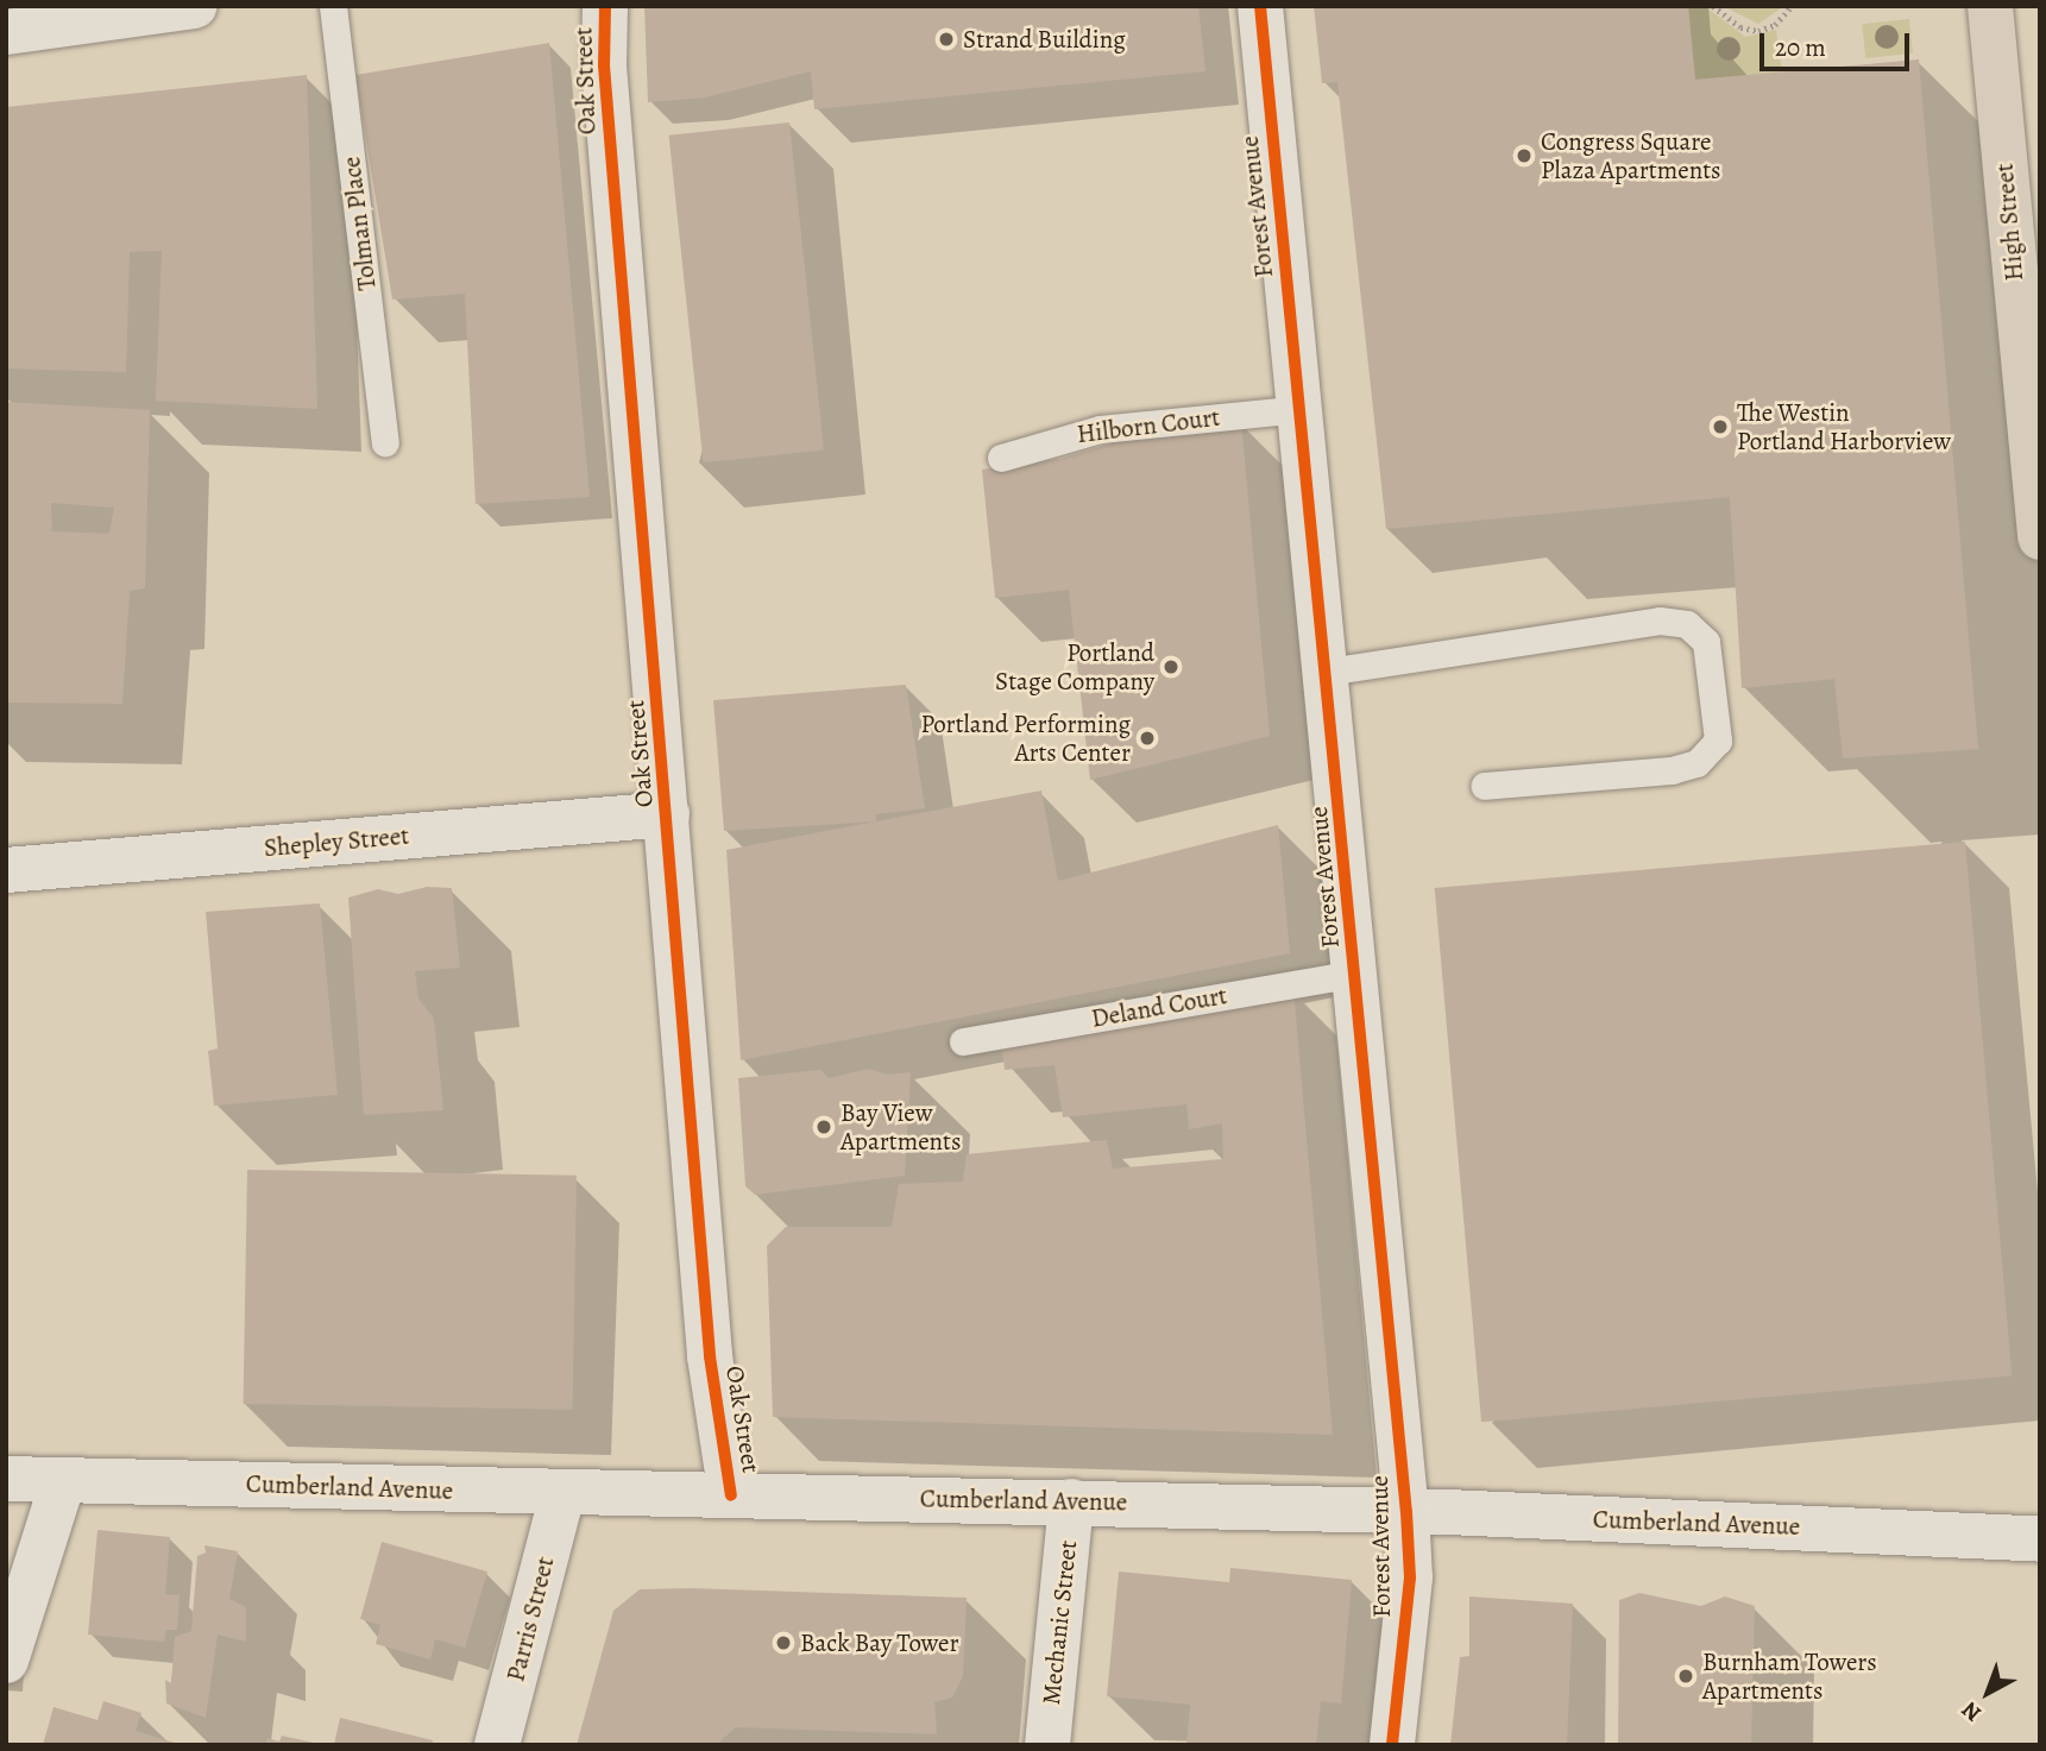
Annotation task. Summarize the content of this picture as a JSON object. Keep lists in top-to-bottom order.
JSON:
{
  "streets": {
    "main road": ["High Street"],
    "street": [
      "Oak Street",
      "Forest Avenue",
      "Shepley Street",
      "Cumberland Avenue",
      "Parris Street",
      "Mechanic Street"
    ],
    "lane": ["Tolman Place", "Hilborn Court", "Deland Court"]
  },
  "crossings": [
    ["Oak Street", "Shepley Street"],
    ["Oak Street", "Cumberland Avenue"],
    ["Forest Avenue", "Hilborn Court"],
    ["Forest Avenue", "Deland Court"],
    ["Forest Avenue", "Cumberland Avenue"],
    ["Cumberland Avenue", "Parris Street"],
    ["Cumberland Avenue", "Mechanic Street"]
  ],
  "places": [
    "Strand Building",
    "Congress Square Plaza Apartments",
    "The Westin Portland Harborview",
    "Portland Stage Company",
    "Portland Performing Arts Center",
    "Bay View Apartments",
    "Back Bay Tower",
    "Burnham Towers Apartments"
  ],
  "scale_bar": "20 m",
  "north": "bottom left"
}
